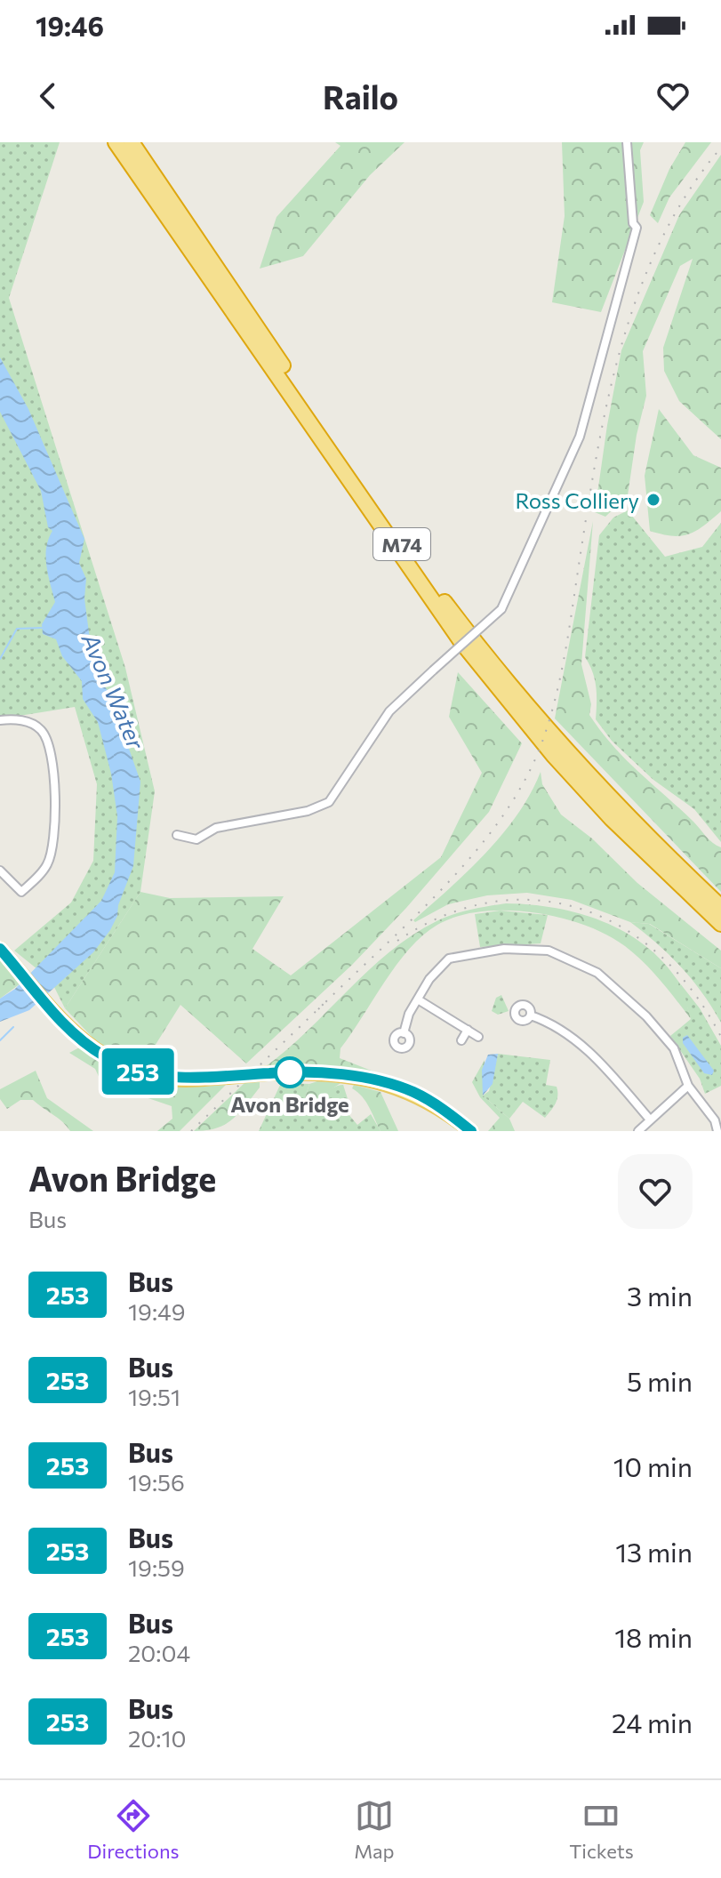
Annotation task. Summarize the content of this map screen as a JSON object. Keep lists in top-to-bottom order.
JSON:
{
  "streets": {
    "highway": ["M74"]
  },
  "water": ["Avon Water"],
  "places": ["Ross Colliery", "Avon Bridge"],
  "lines": ["bus line 253"],
  "page": {
    "status": "19:46",
    "header": "Railo",
    "on_map": "253",
    "heading": ["Avon Bridge", "Bus"],
    "list": [
      {
        "mark": "253",
        "name": "Bus",
        "note": "19:49",
        "value": "3 min"
      },
      {
        "mark": "253",
        "name": "Bus",
        "note": "19:51",
        "value": "5 min"
      },
      {
        "mark": "253",
        "name": "Bus",
        "note": "19:56",
        "value": "10 min"
      },
      {
        "mark": "253",
        "name": "Bus",
        "note": "19:59",
        "value": "13 min"
      },
      {
        "mark": "253",
        "name": "Bus",
        "note": "20:04",
        "value": "18 min"
      },
      {
        "mark": "253",
        "name": "Bus",
        "note": "20:10",
        "value": "24 min"
      }
    ],
    "tabs": ["Directions", "Map", "Tickets"]
  }
}
